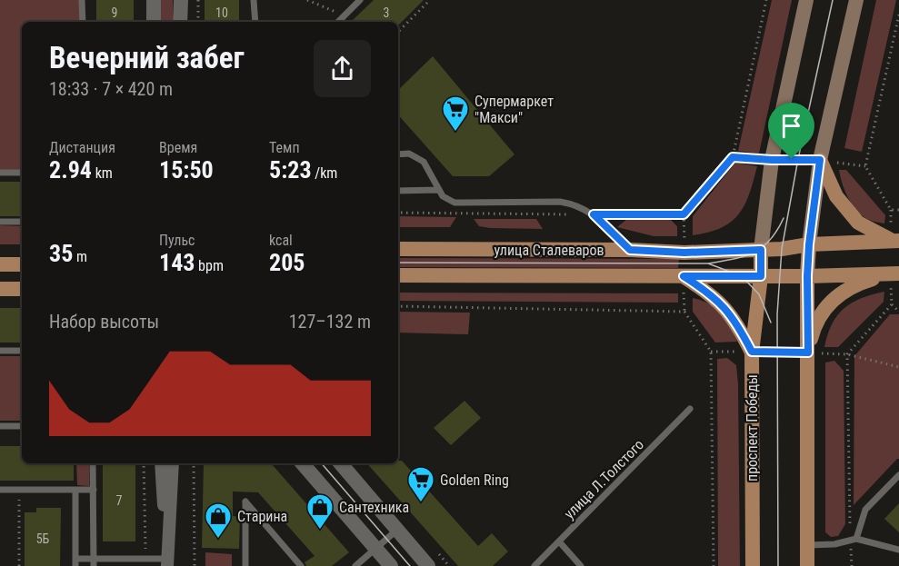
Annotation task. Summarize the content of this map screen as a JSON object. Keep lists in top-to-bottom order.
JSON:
{
  "streets": {
    "main road": ["улица Сталеваров", "проспект Победы"],
    "lane": ["улица Л.Толстого"]
  },
  "crossings": [
    ["улица Сталеваров", "проспект Победы"]
  ],
  "places": {
    "supermarket": ["Супермаркет \"Макси\"", "Golden Ring"],
    "shop": ["Сантехника", "Старина"]
  },
  "house_numbers": [
    "9",
    "10",
    "3",
    "7",
    "5Б"
  ],
  "page": {
    "heading": ["Вечерний забег", "18:33 · 7 × 420 m"],
    "stats": [
      ["Дистанция", "2.94 km"],
      ["Время", "15:50"],
      ["Темп", "5:23 /km"],
      ["35 m"],
      ["Пульс", "143 bpm"],
      ["kcal", "205"]
    ],
    "chart": ["Набор высоты", "127–132 m"]
  }
}
